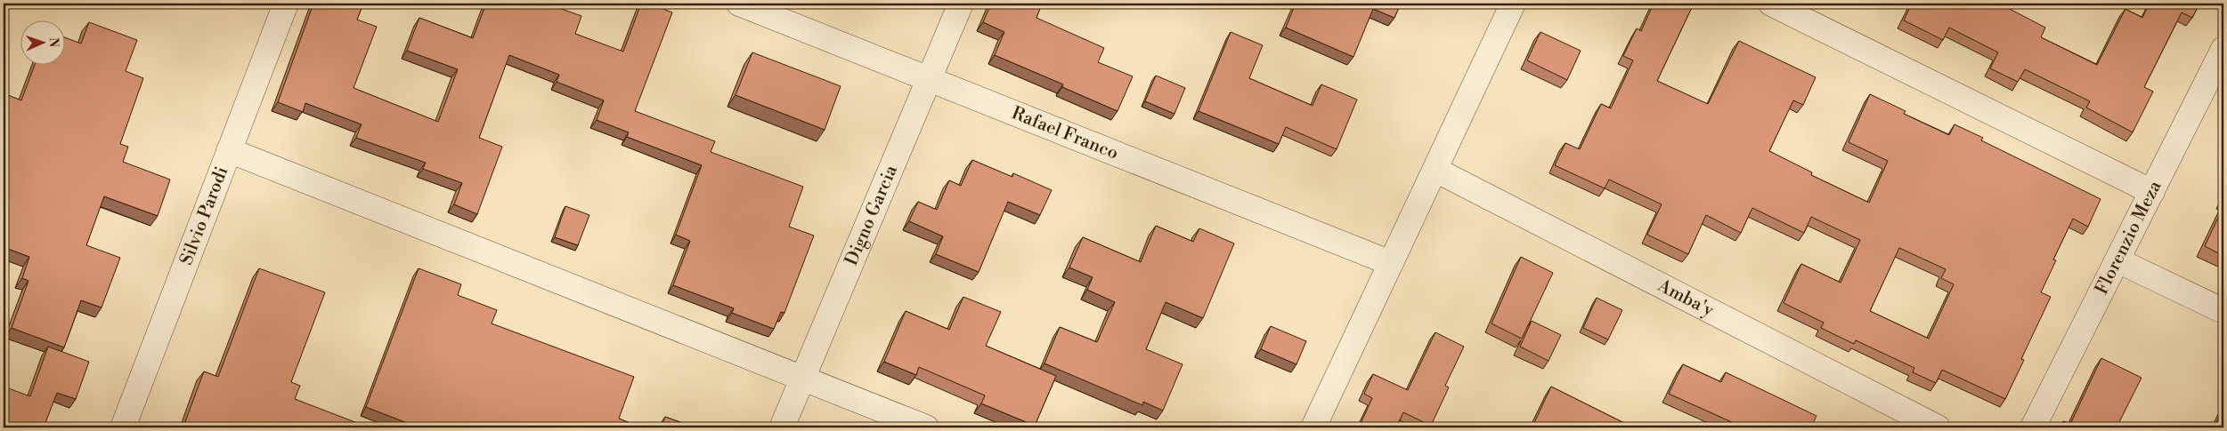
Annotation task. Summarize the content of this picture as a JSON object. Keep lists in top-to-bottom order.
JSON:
{
  "streets": {
    "street": [
      "Rafael Franco",
      "Silvio Parodi",
      "Digno Garcia",
      "Florenzio Meza",
      "Amba'y"
    ]
  },
  "crossings": [
    ["Rafael Franco", "Digno Garcia"]
  ],
  "north": "right"
}
